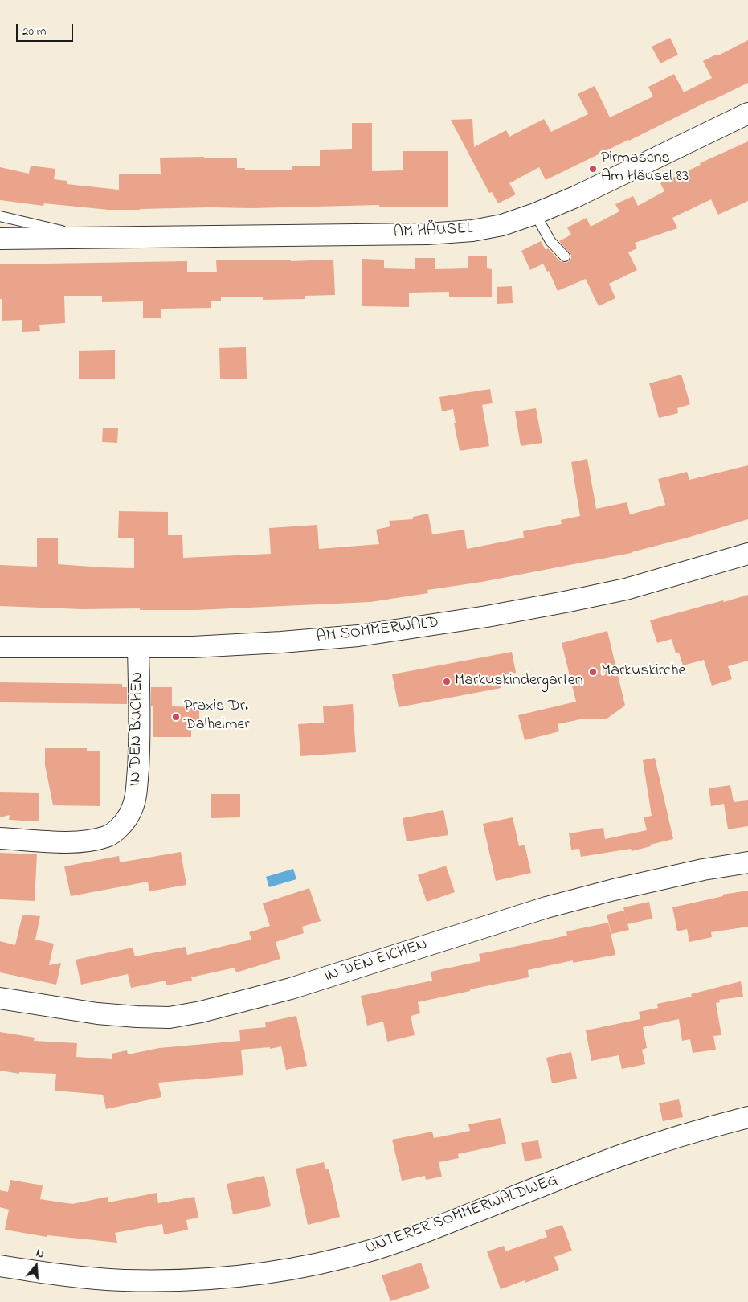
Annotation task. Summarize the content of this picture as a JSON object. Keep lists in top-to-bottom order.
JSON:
{
  "streets": {
    "street": [
      "AM HÄUSEL",
      "AM SOMMERWALD",
      "IN DEN BUCHEN",
      "IN DEN EICHEN",
      "UNTERER SOMMERWALDWEG"
    ]
  },
  "crossings": [
    ["AM SOMMERWALD", "IN DEN BUCHEN"]
  ],
  "places": [
    "Pirmasens Am Häusel 83",
    "Markuskirche",
    "Markuskindergarten",
    "Praxis Dr. Dalheimer"
  ],
  "scale_bar": "20 m",
  "north": "top"
}
